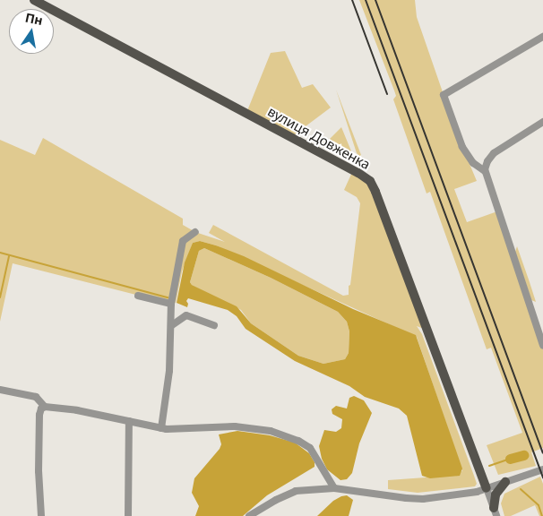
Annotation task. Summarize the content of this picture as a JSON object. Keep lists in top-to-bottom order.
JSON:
{
  "streets": {
    "main road": ["вулиця Довженка"]
  },
  "north": "top"
}
